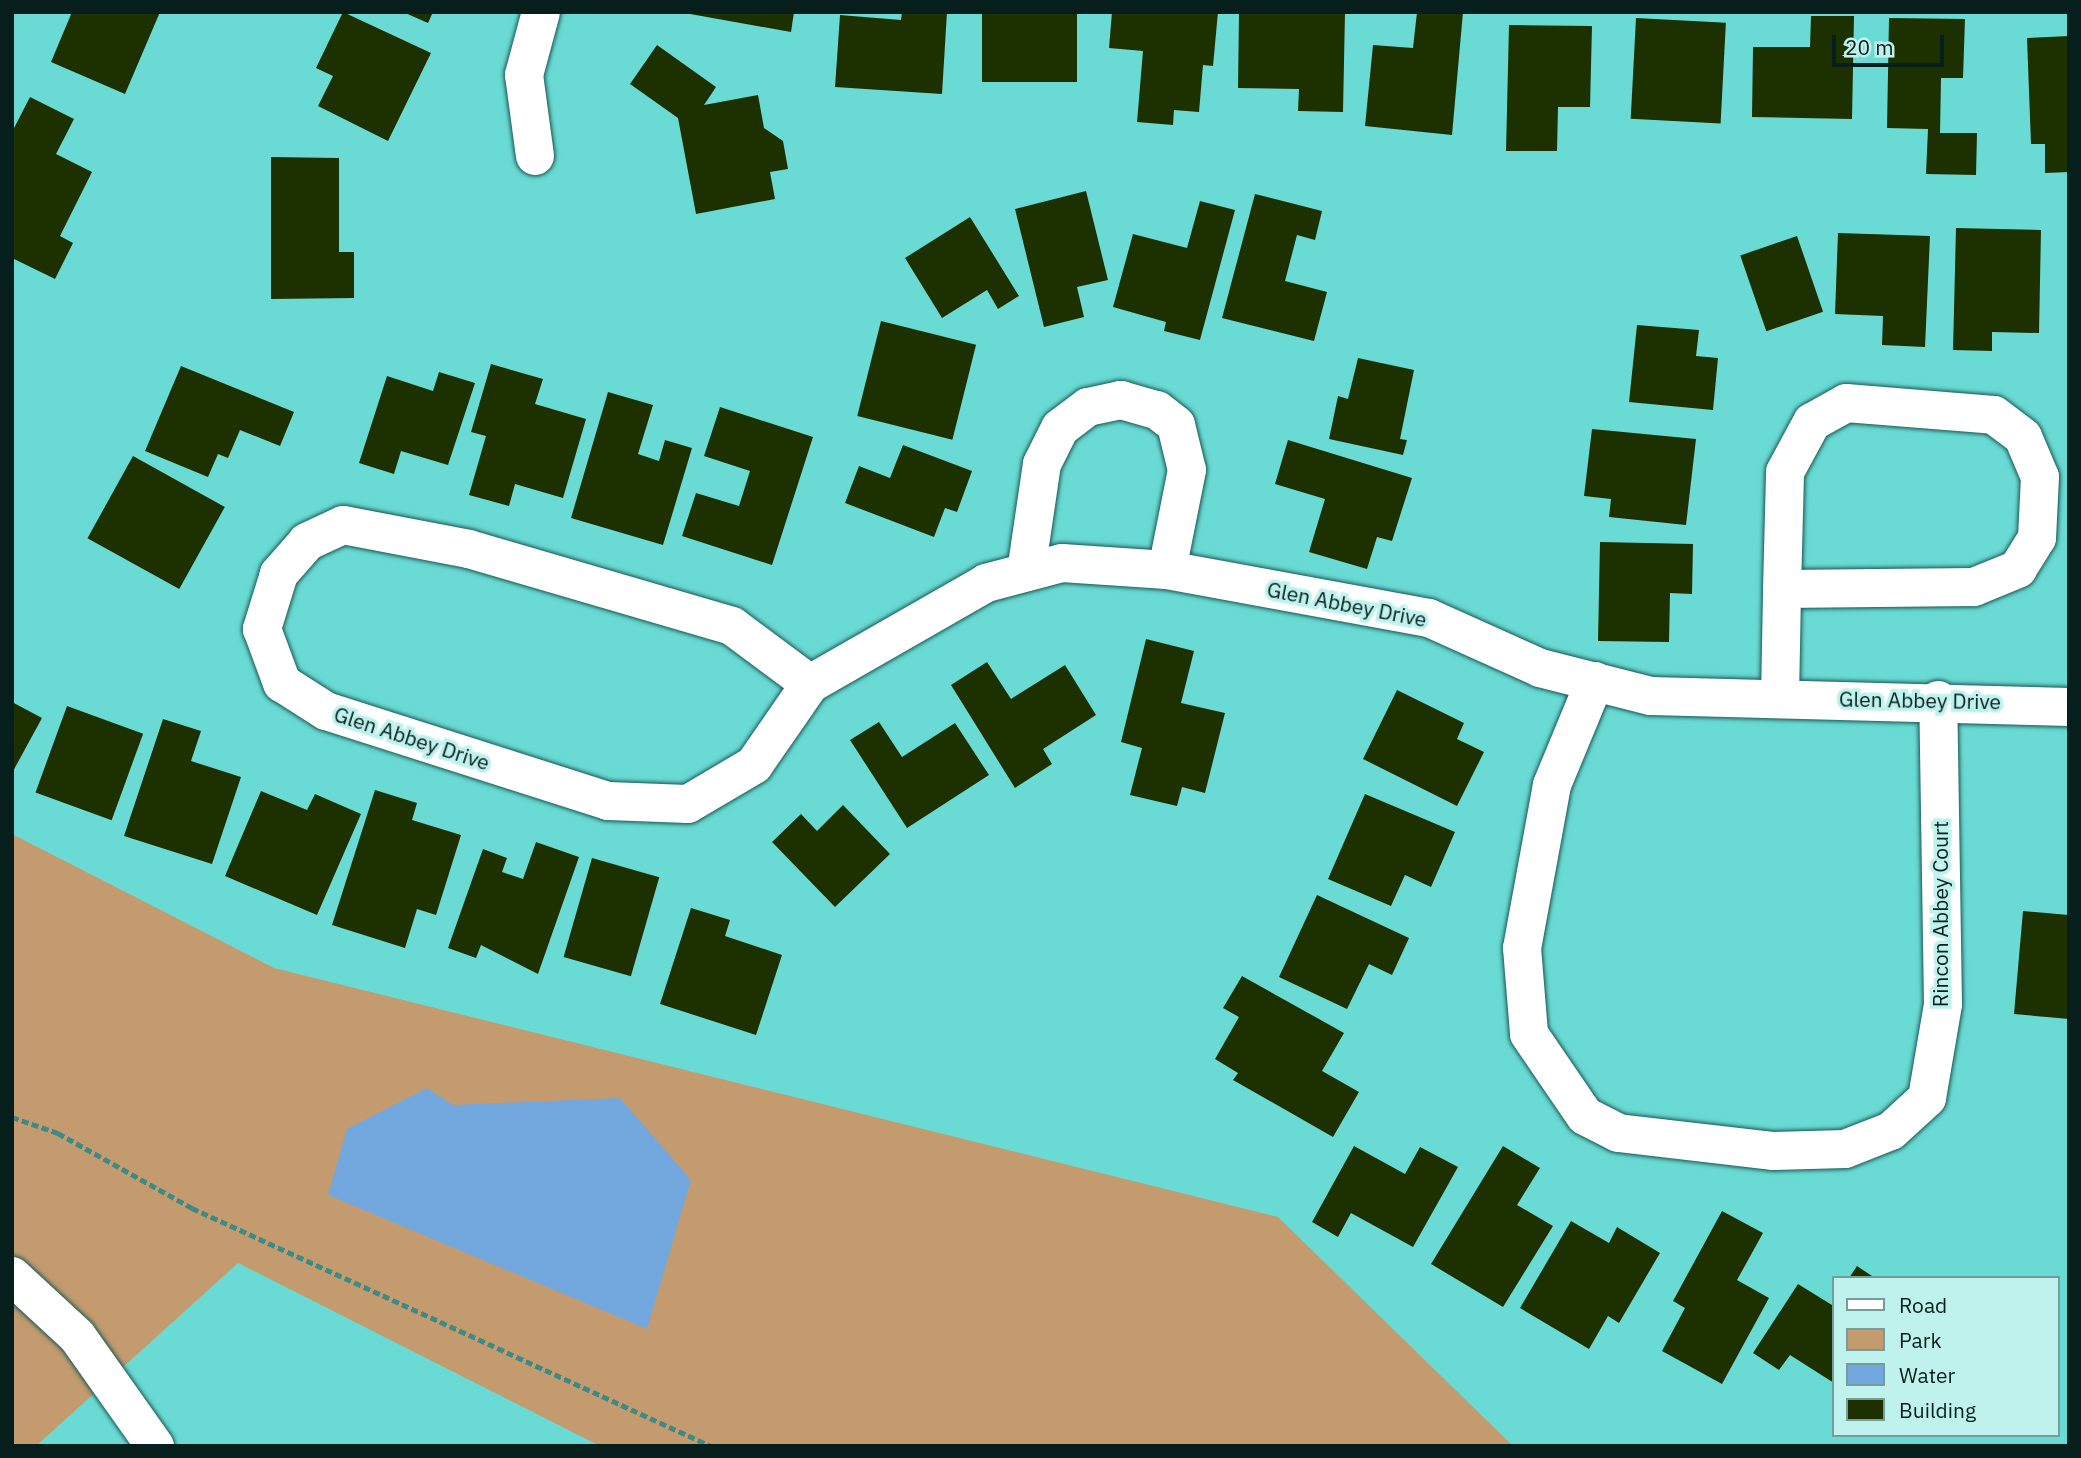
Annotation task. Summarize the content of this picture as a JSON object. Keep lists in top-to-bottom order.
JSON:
{
  "streets": {
    "street": ["Glen Abbey Drive", "Rincon Abbey Court"]
  },
  "crossings": [
    ["Glen Abbey Drive", "Rincon Abbey Court"]
  ],
  "legend": [
    "Road",
    "Park",
    "Water",
    "Building"
  ],
  "scale_bar": "20 m"
}
